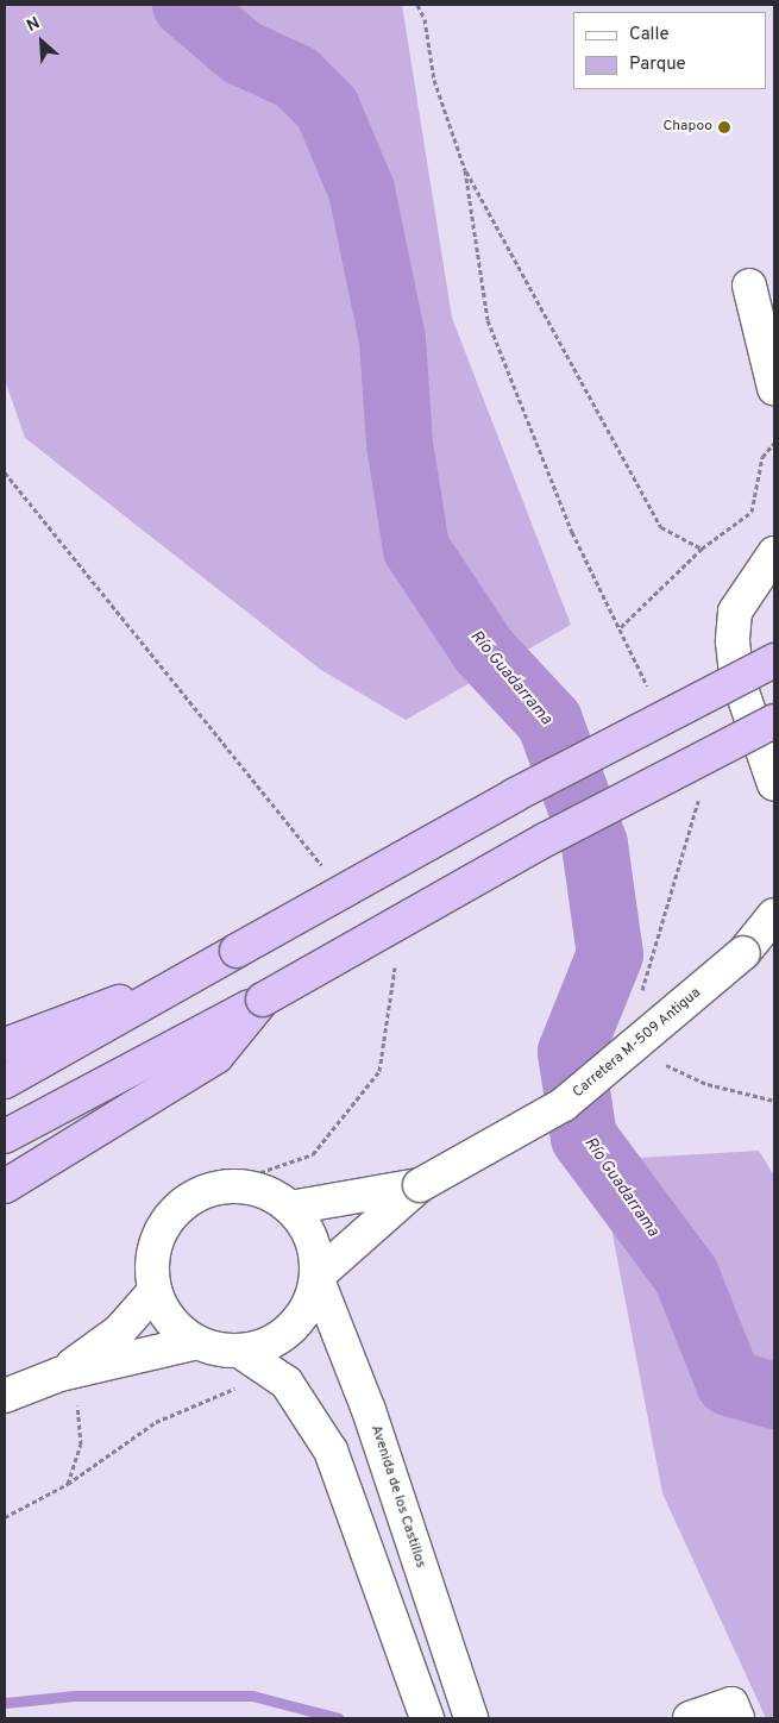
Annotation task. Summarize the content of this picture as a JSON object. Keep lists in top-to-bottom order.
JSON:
{
  "streets": {
    "street": ["Carretera M-509 Antigua", "Avenida de los Castillos"]
  },
  "crossings": [
    ["Carretera M-509 Antigua", "Avenida de los Castillos"]
  ],
  "water": ["Río Guadarrama"],
  "places": ["Chapoo"],
  "legend": ["Calle", "Parque"],
  "north": "top left"
}
